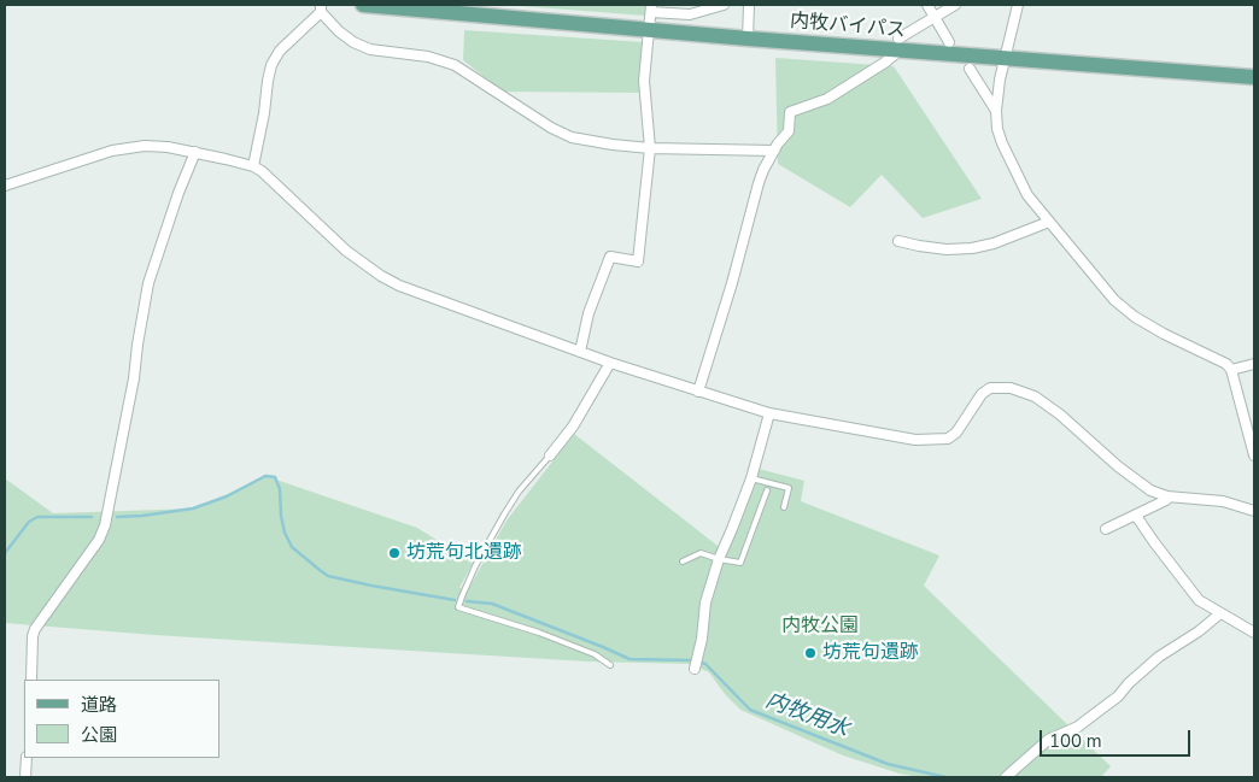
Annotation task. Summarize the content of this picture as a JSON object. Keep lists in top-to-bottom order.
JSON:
{
  "streets": {
    "main road": ["内牧バイパス"]
  },
  "water": ["内牧用水"],
  "parks": ["内牧公園"],
  "places": ["坊荒句北遺跡", "坊荒句遺跡"],
  "legend": ["道路", "公園"],
  "scale_bar": "100 m"
}
